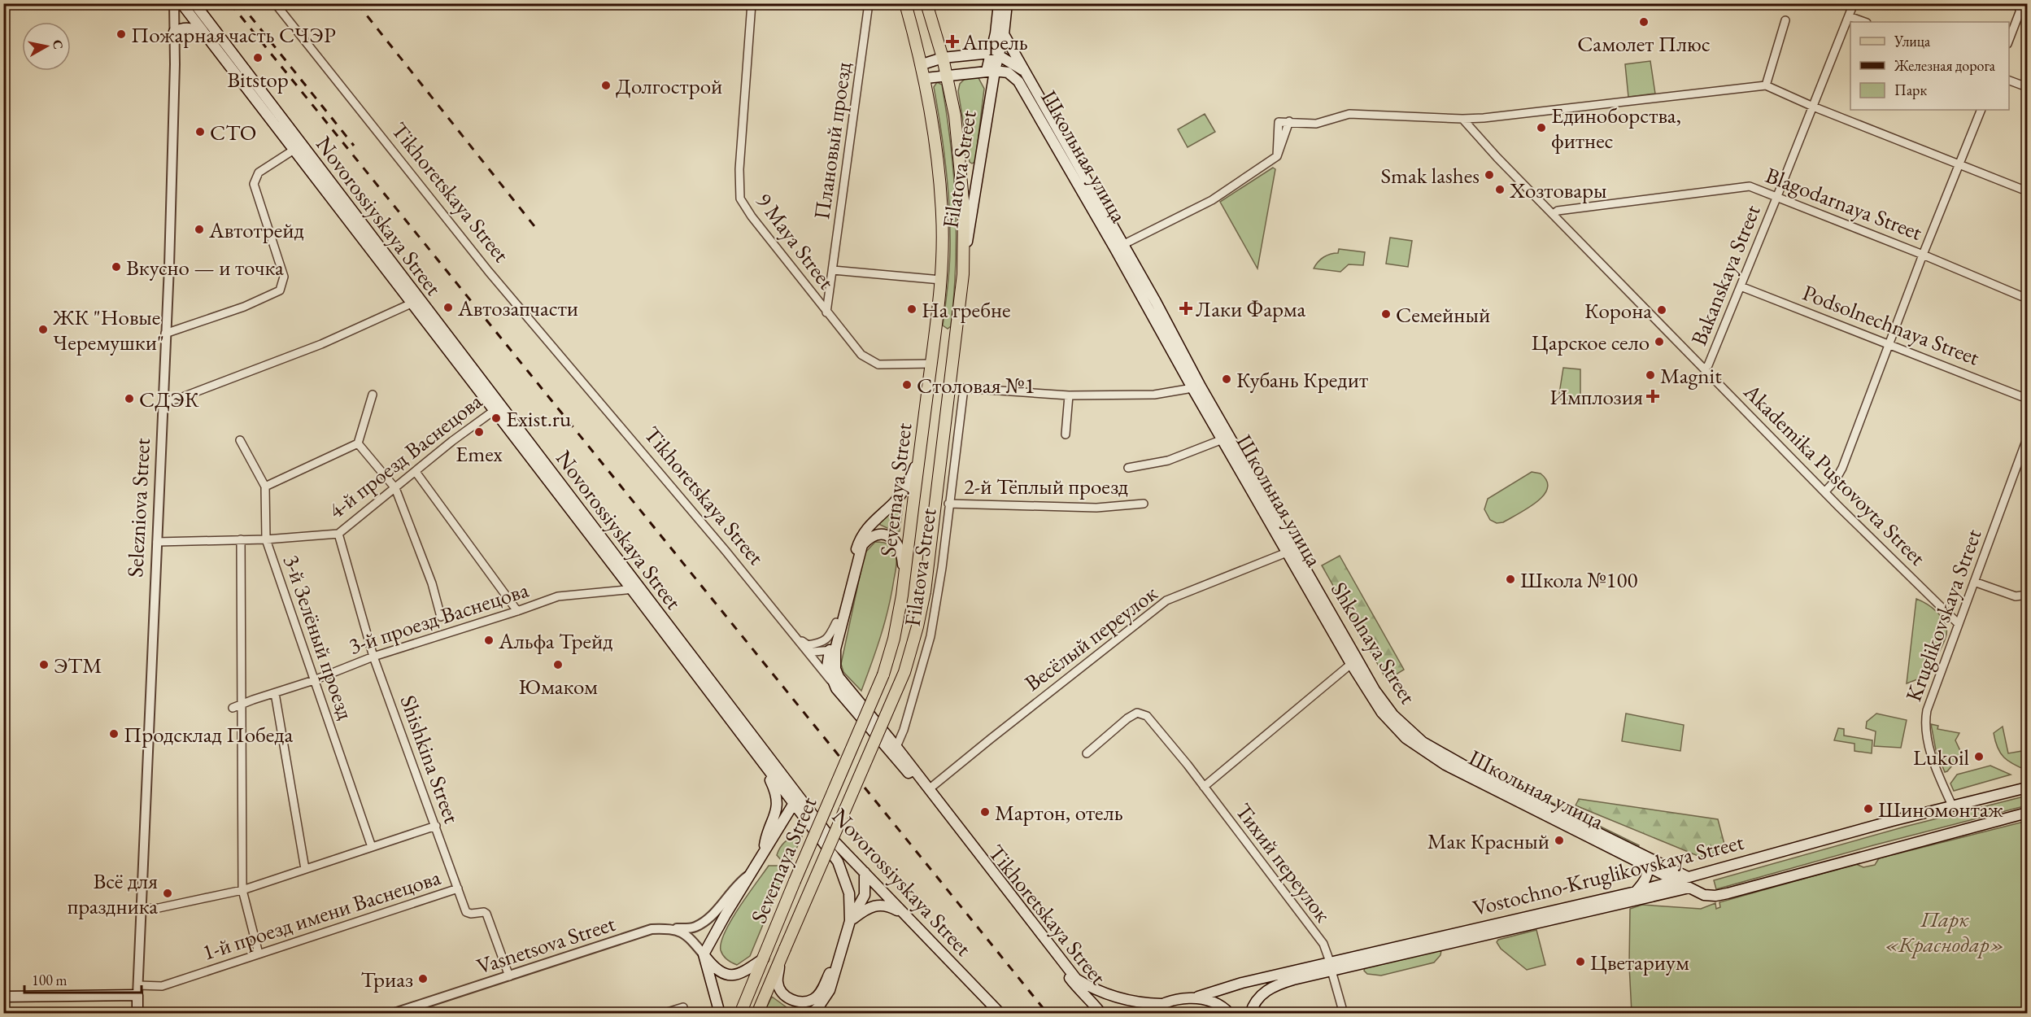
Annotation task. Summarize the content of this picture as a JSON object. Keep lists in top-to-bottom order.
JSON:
{
  "streets": {
    "main road": [
      "Школьная улица",
      "Filatova Street",
      "Tikhoretskaya Street",
      "Novorossiyskaya Street",
      "Severnaya Street",
      "Selezniova Street",
      "Shkolnaya Street",
      "Vostochno-Kruglikovskaya Street"
    ],
    "street": [
      "Плановый проезд",
      "Blagodarnaya Street",
      "9 Maya Street",
      "Bakanskaya Street",
      "Podsolnechnaya Street",
      "4-й проезд Васнецова",
      "Akademika Pustovoyta Street",
      "2-й Тёплый проезд",
      "Kruglikovskaya Street",
      "3-й проезд Васнецова",
      "3-й Зелёный проезд",
      "Весёлый переулок",
      "Shishkina Street",
      "Тихий переулок",
      "1-й проезд имени Васнецова",
      "Vasnetsova Street"
    ]
  },
  "crossings": [
    ["Плановый проезд", "9 Maya Street"],
    ["Школьная улица", "Filatova Street"],
    ["Школьная улица", "2-й Тёплый проезд"],
    ["Школьная улица", "Severnaya Street"],
    ["Школьная улица", "Весёлый переулок"],
    ["Школьная улица", "Shkolnaya Street"],
    ["Школьная улица", "Vostochno-Kruglikovskaya Street"],
    ["Filatova Street", "Tikhoretskaya Street"],
    ["Filatova Street", "2-й Тёплый проезд"],
    ["Filatova Street", "Severnaya Street"],
    ["Filatova Street", "Shkolnaya Street"],
    ["Tikhoretskaya Street", "Весёлый переулок"],
    ["Tikhoretskaya Street", "Vostochno-Kruglikovskaya Street"],
    ["Blagodarnaya Street", "Bakanskaya Street"],
    ["Blagodarnaya Street", "Akademika Pustovoyta Street"],
    ["Novorossiyskaya Street", "4-й проезд Васнецова"],
    ["Novorossiyskaya Street", "Severnaya Street"],
    ["Novorossiyskaya Street", "3-й проезд Васнецова"],
    ["9 Maya Street", "Severnaya Street"],
    ["Bakanskaya Street", "Podsolnechnaya Street"],
    ["Bakanskaya Street", "Akademika Pustovoyta Street"],
    ["4-й проезд Васнецова", "Selezniova Street"],
    ["4-й проезд Васнецова", "3-й Зелёный проезд"],
    ["4-й проезд Васнецова", "Shishkina Street"],
    ["Akademika Pustovoyta Street", "Kruglikovskaya Street"],
    ["Severnaya Street", "Vasnetsova Street"],
    ["Selezniova Street", "1-й проезд имени Васнецова"],
    ["Kruglikovskaya Street", "Vostochno-Kruglikovskaya Street"],
    ["3-й проезд Васнецова", "3-й Зелёный проезд"],
    ["3-й проезд Васнецова", "Shishkina Street"],
    ["Весёлый переулок", "Shkolnaya Street"],
    ["Shkolnaya Street", "Vostochno-Kruglikovskaya Street"],
    ["Shishkina Street", "1-й проезд имени Васнецова"],
    ["Shishkina Street", "Vasnetsova Street"],
    ["Тихий переулок", "Vostochno-Kruglikovskaya Street"]
  ],
  "parks": ["Парк «Краснодар»"],
  "places": {
    "other": [
      "Самолет Плюс",
      "Пожарная часть СЧЭР",
      "Bitstop",
      "Долгострой",
      "Единоборства, фитнес",
      "СТО",
      "Smak lashes",
      "Хозтовары",
      "Автотрейд",
      "Вкусно — и точка",
      "Автозапчасти",
      "На гребне",
      "Корона",
      "Семейный",
      "ЖК \"Новые Черемушки\"",
      "Царское село",
      "Magnit",
      "Кубань Кредит",
      "Столовая №1",
      "СДЭК",
      "Exist.ru",
      "Emex",
      "Школа №100",
      "Альфа Трейд",
      "ЭТМ",
      "Юмаком",
      "Продсклад Победа",
      "Lukoil",
      "Шиномонтаж",
      "Мартон, отель",
      "Мак Красный",
      "Всё для праздника",
      "Цветариум",
      "Триаз"
    ],
    "health": ["Апрель", "Лаки Фарма", "Имплозия"]
  },
  "legend": ["Улица", "Железная дорога", "Парк"],
  "scale_bar": "100 m",
  "north": "right"
}
